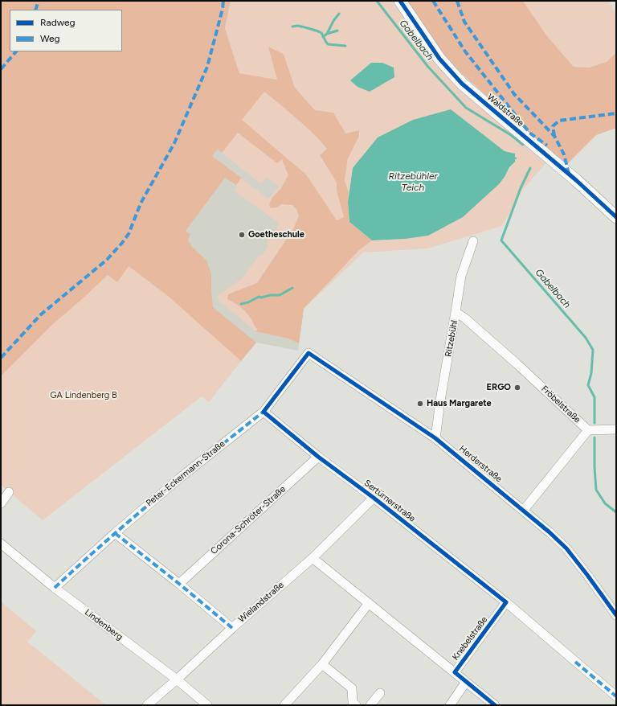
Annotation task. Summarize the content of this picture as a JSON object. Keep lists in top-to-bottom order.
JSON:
{
  "streets": {
    "street": [
      "Waldstraße",
      "Ritzebühl",
      "Fröbelstraße",
      "Herderstraße",
      "Peter-Eckermann-Straße",
      "Sertürnerstraße",
      "Corona-Schröter-Straße",
      "Wielandstraße",
      "Lindenberg",
      "Knebelstraße"
    ]
  },
  "crossings": [
    ["Ritzebühl", "Fröbelstraße"],
    ["Ritzebühl", "Herderstraße"],
    ["Fröbelstraße", "Herderstraße"],
    ["Herderstraße", "Peter-Eckermann-Straße"],
    ["Peter-Eckermann-Straße", "Sertürnerstraße"],
    ["Peter-Eckermann-Straße", "Lindenberg"],
    ["Sertürnerstraße", "Corona-Schröter-Straße"],
    ["Sertürnerstraße", "Wielandstraße"],
    ["Sertürnerstraße", "Knebelstraße"],
    ["Wielandstraße", "Lindenberg"],
    ["Wielandstraße", "Knebelstraße"]
  ],
  "water": ["Gabelbach", "Ritzebühler Teich"],
  "parks": ["GA Lindenberg B"],
  "places": ["Goetheschule", "ERGO", "Haus Margarete"],
  "legend": ["Radweg", "Weg"]
}
